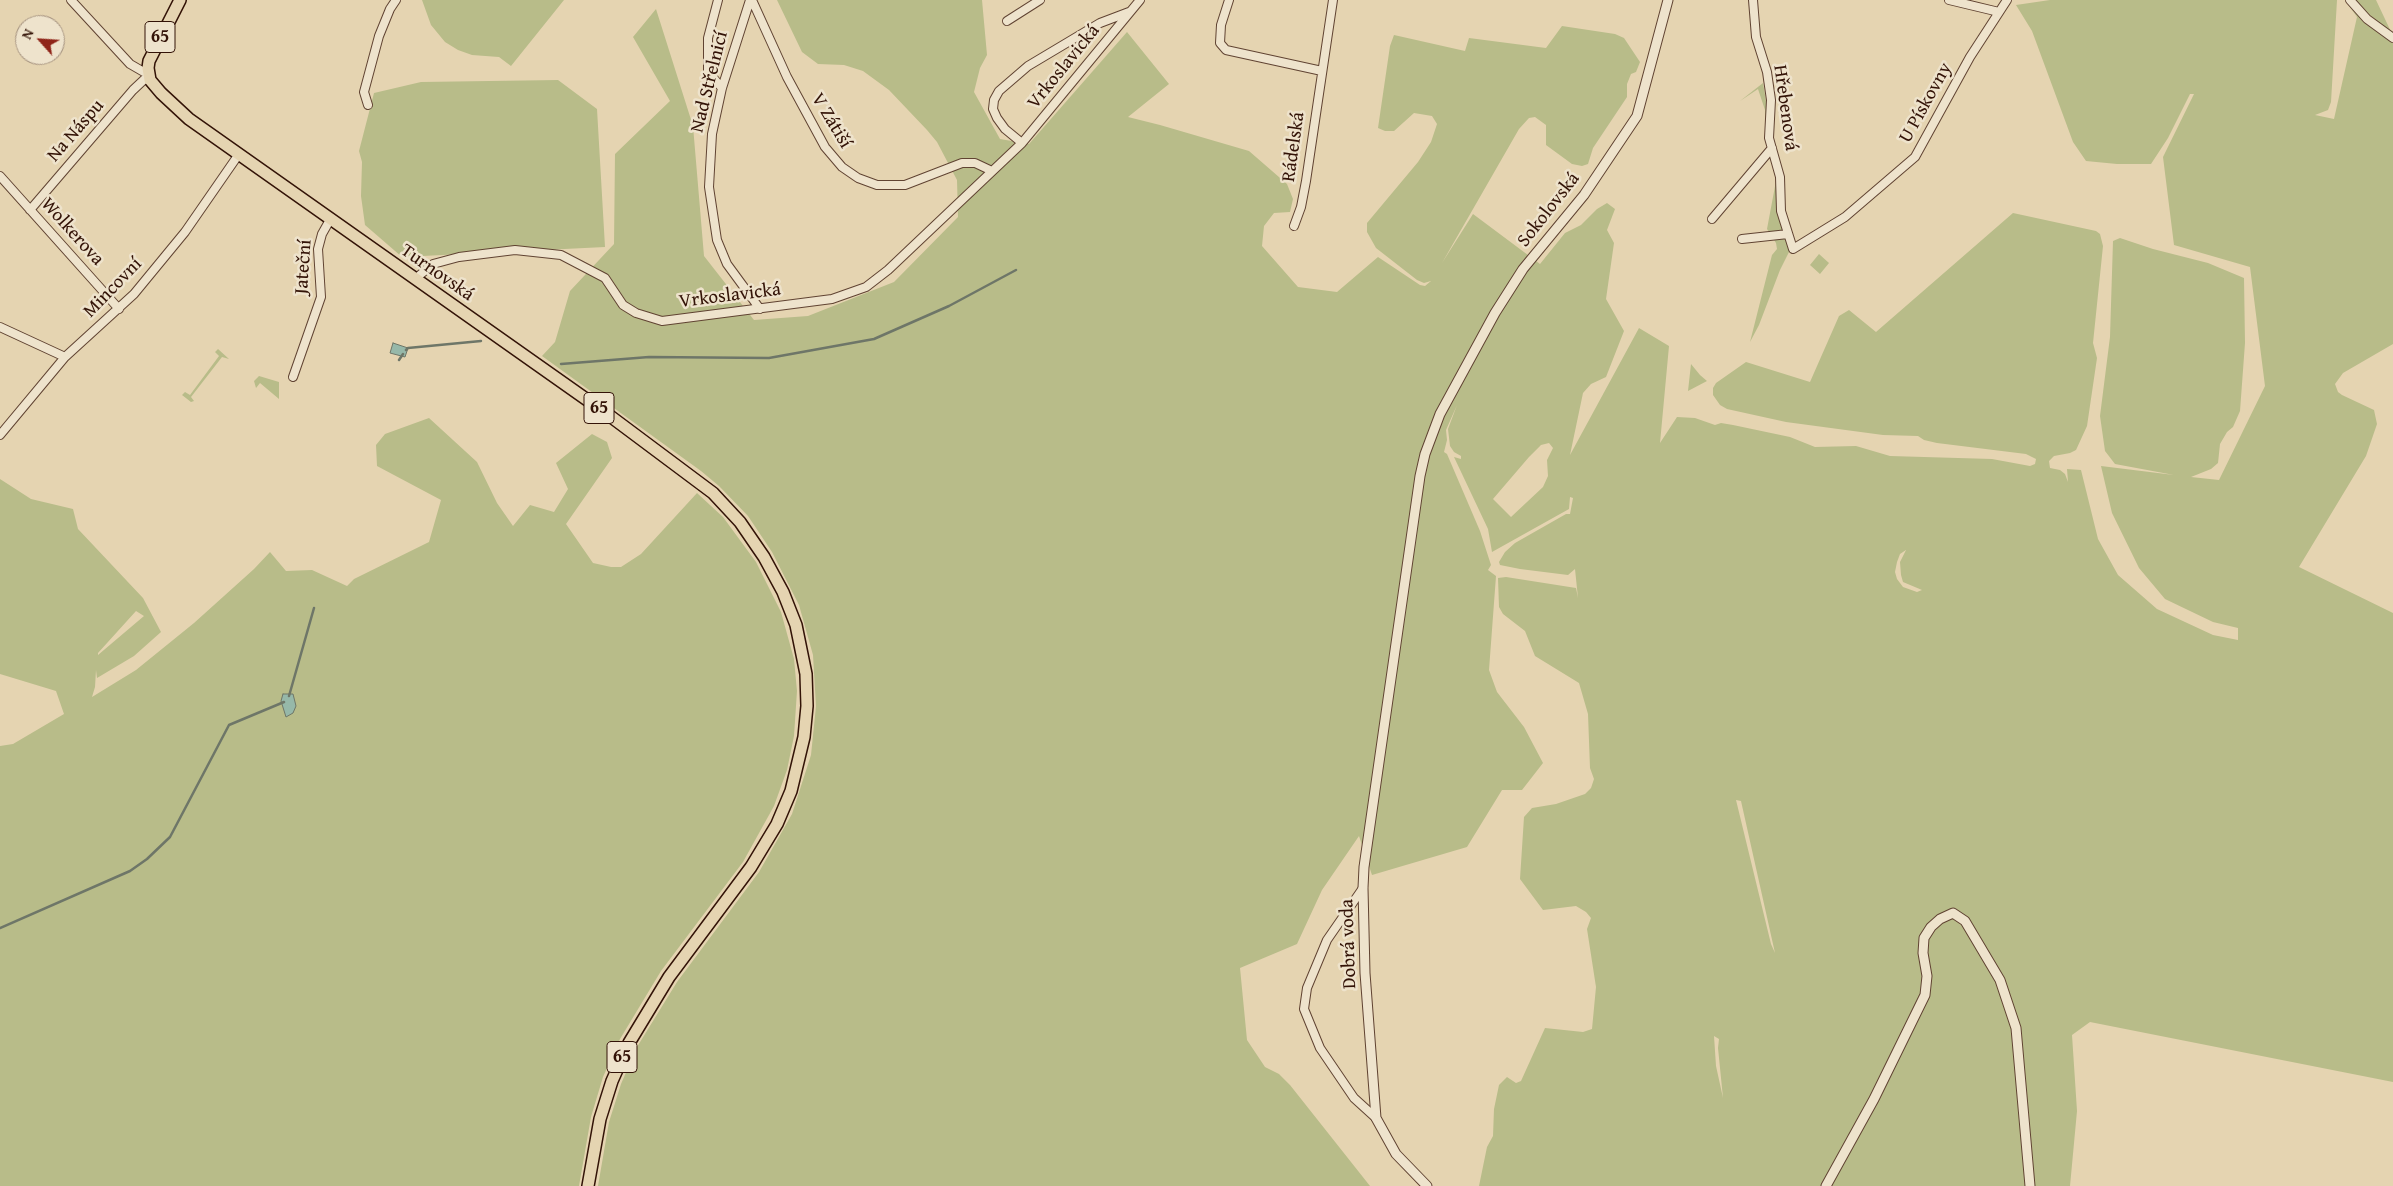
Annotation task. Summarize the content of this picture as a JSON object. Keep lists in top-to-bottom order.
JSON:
{
  "streets": {
    "main road": ["65", "Turnovská"],
    "street": [
      "Vrkoslavická",
      "Nad Střelnicí",
      "U Pískovny",
      "Hřebenová",
      "V Zátiší",
      "Na Náspu",
      "Rádelská",
      "Sokolovská",
      "Wolkerova",
      "Jateční",
      "Mincovní",
      "Dobrá voda"
    ]
  },
  "crossings": [
    ["65", "Na Náspu"],
    ["65", "Turnovská"],
    ["Vrkoslavická", "Nad Střelnicí"],
    ["Vrkoslavická", "V Zátiší"],
    ["Vrkoslavická", "Turnovská"],
    ["Nad Střelnicí", "V Zátiší"],
    ["U Pískovny", "Hřebenová"],
    ["Na Náspu", "Wolkerova"],
    ["Na Náspu", "Turnovská"],
    ["Sokolovská", "Dobrá voda"],
    ["Wolkerova", "Mincovní"],
    ["Jateční", "Turnovská"],
    ["Turnovská", "Mincovní"]
  ],
  "north": "top left"
}
